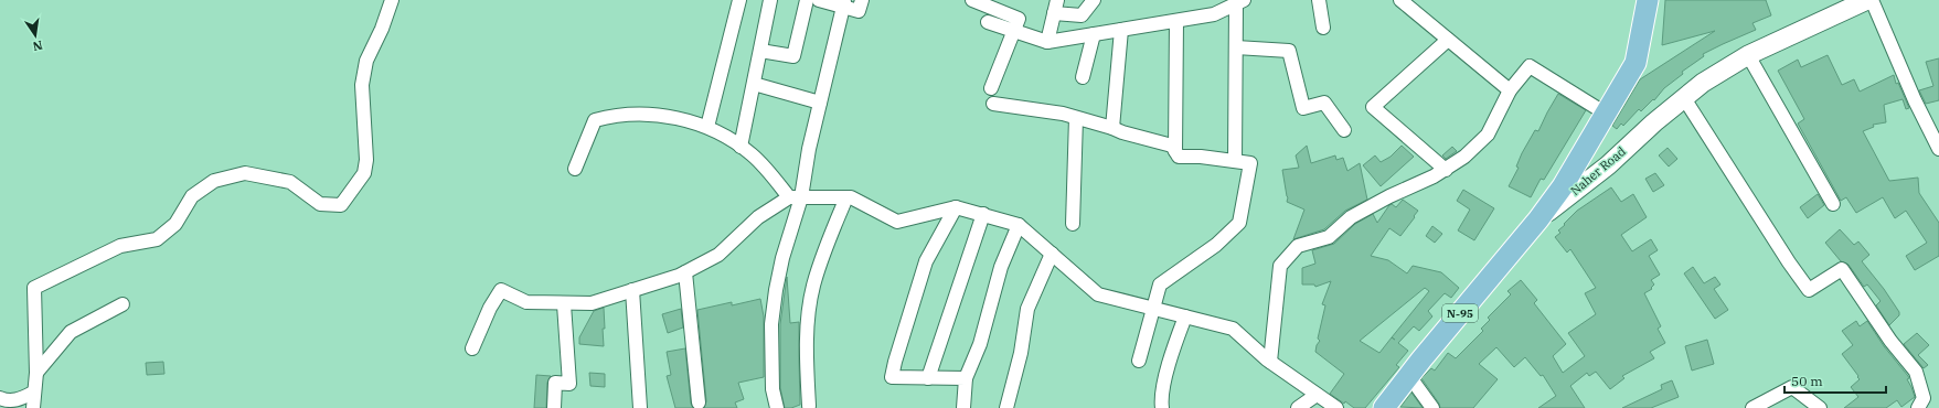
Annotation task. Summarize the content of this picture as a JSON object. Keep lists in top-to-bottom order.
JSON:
{
  "streets": {
    "main road": ["Naher Road", "N-95"]
  },
  "scale_bar": "50 m",
  "north": "bottom"
}
